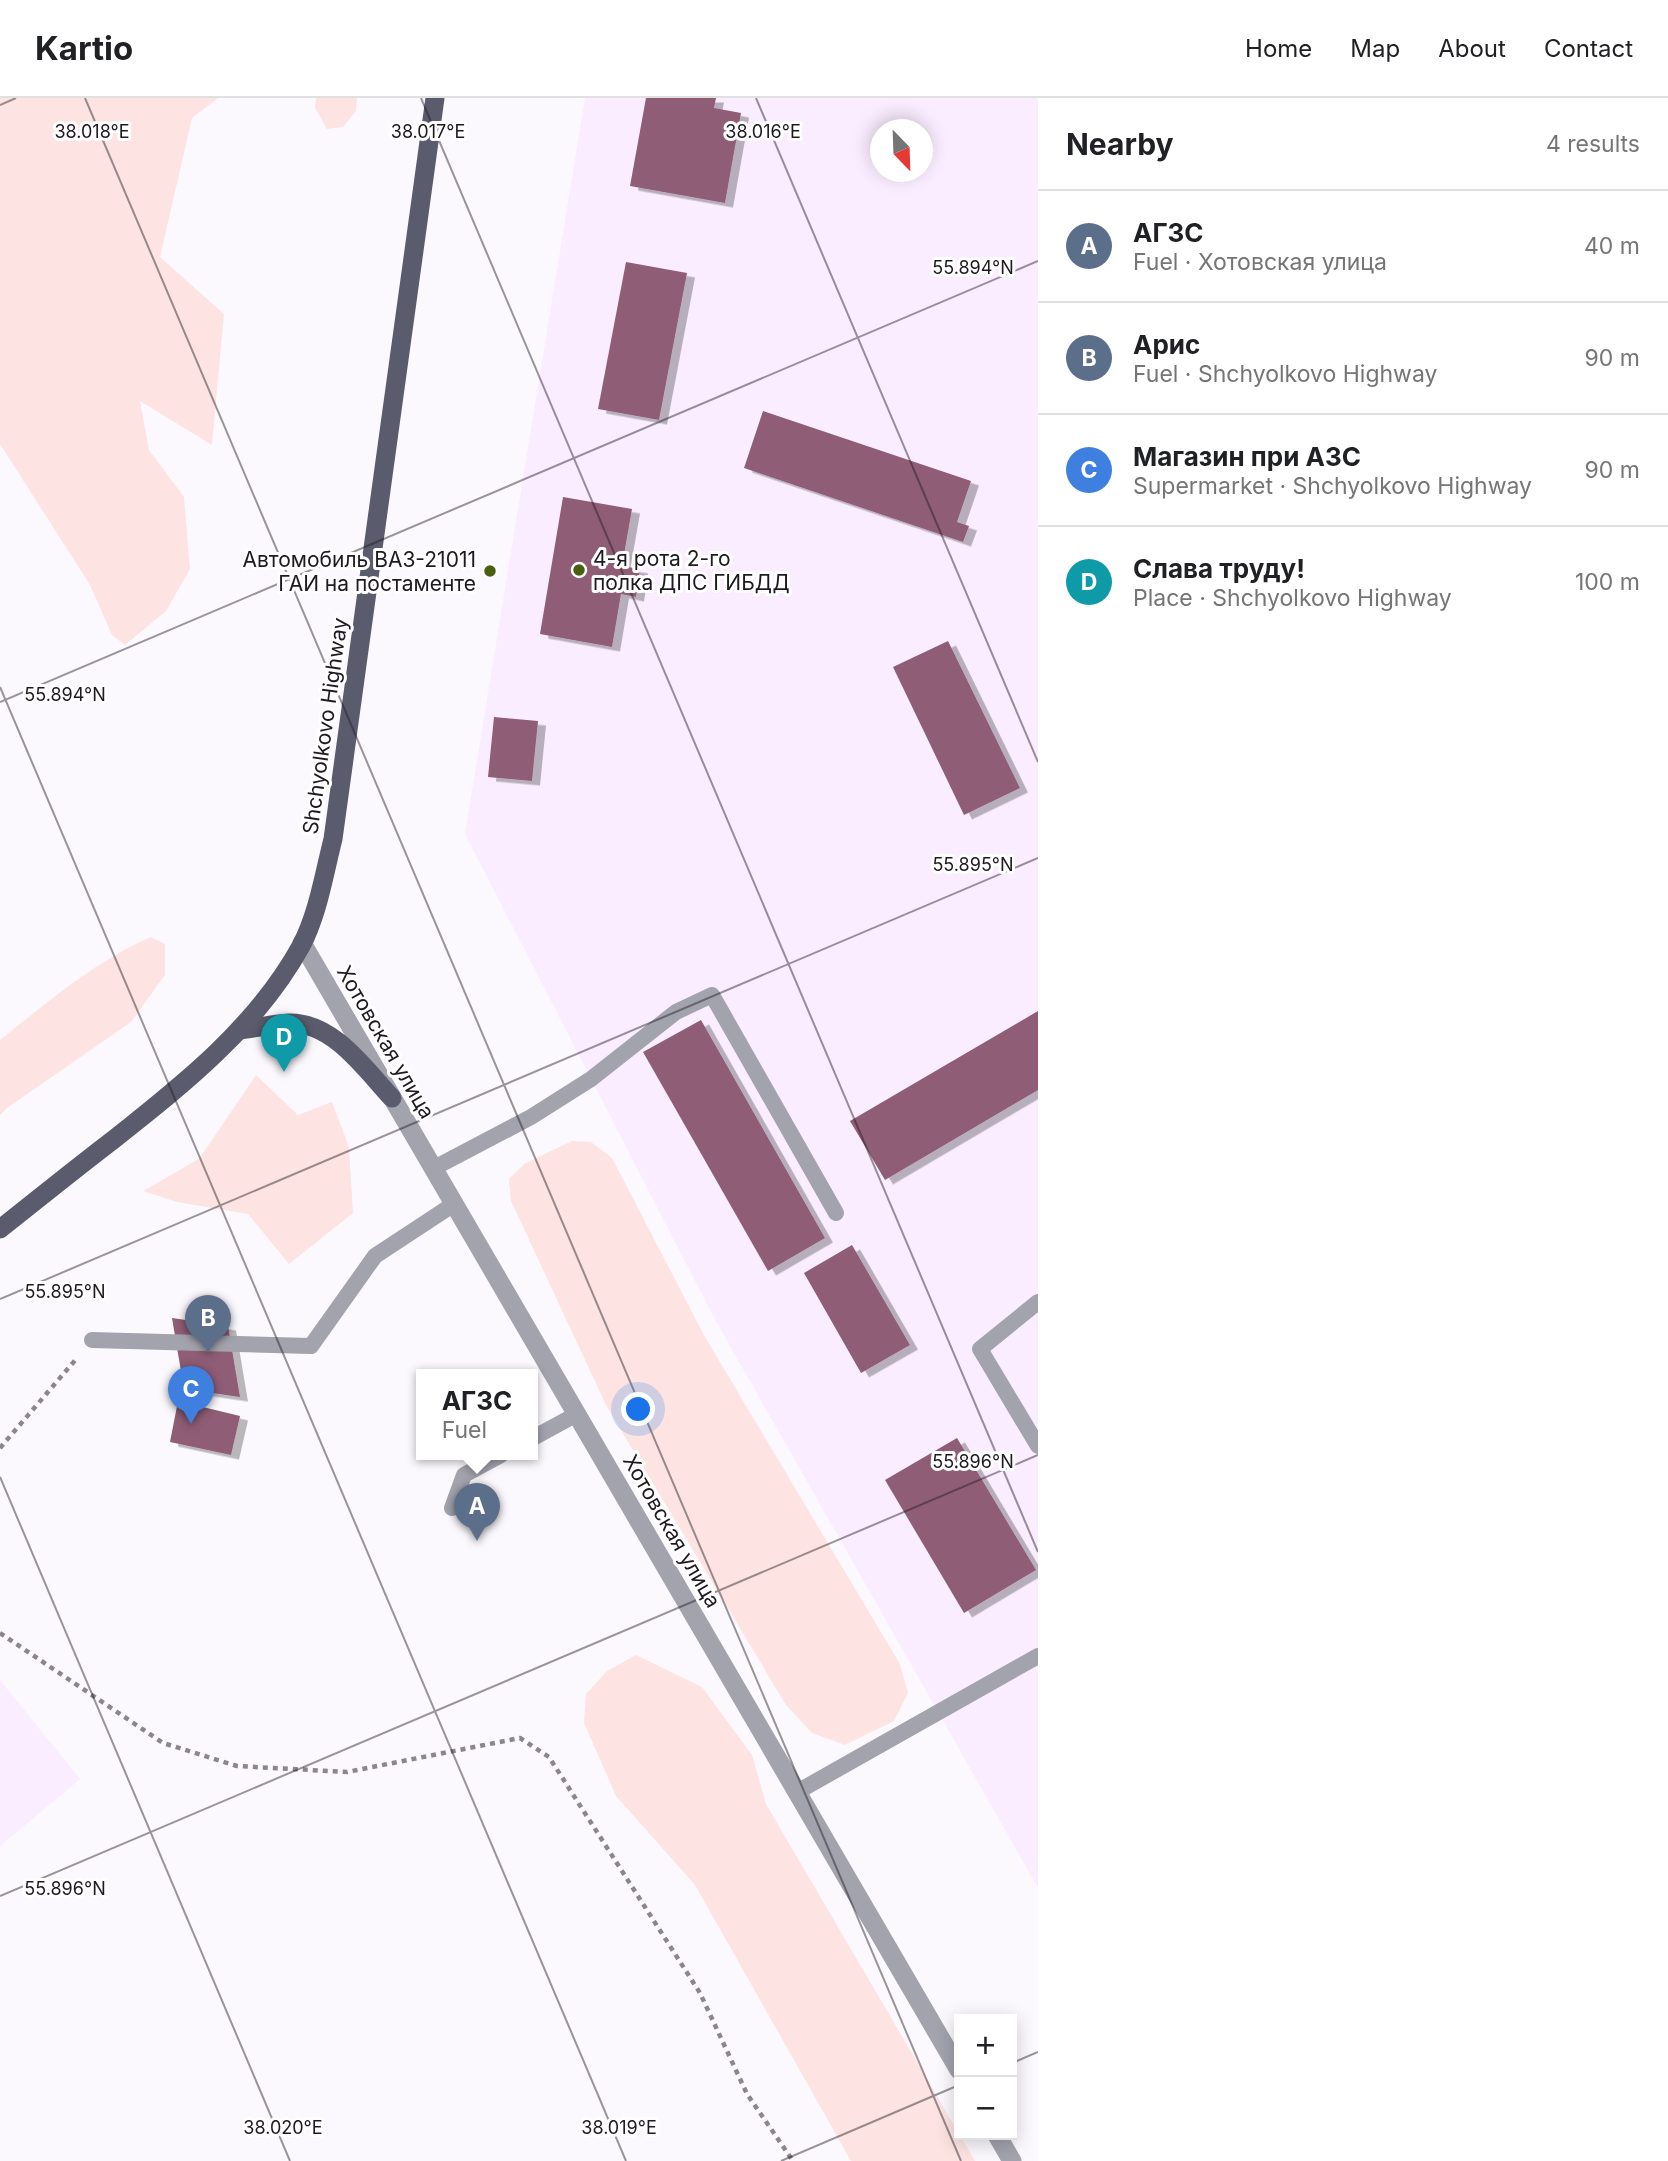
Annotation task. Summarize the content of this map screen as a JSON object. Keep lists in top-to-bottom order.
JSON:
{
  "streets": {
    "main road": ["Shchyolkovo Highway"],
    "street": ["Хотовская улица"]
  },
  "crossings": [
    ["Shchyolkovo Highway", "Хотовская улица"]
  ],
  "places": ["4-я рота 2-го полка ДПС ГИБДД", "Автомобиль ВАЗ-21011 ГАИ на постаменте"],
  "north": "bottom right",
  "page": {
    "header": "Kartio",
    "nav": [
      "Home",
      "Map",
      "About",
      "Contact"
    ],
    "heading": ["Nearby", "4 results"],
    "list": [
      {
        "mark": "A",
        "name": "АГЗС",
        "note": "Fuel · Хотовская улица",
        "value": "40 m"
      },
      {
        "mark": "B",
        "name": "Арис",
        "note": "Fuel · Shchyolkovo Highway",
        "value": "90 m"
      },
      {
        "mark": "C",
        "name": "Магазин при АЗС",
        "note": "Supermarket · Shchyolkovo Highway",
        "value": "90 m"
      },
      {
        "mark": "D",
        "name": "Слава труду!",
        "note": "Place · Shchyolkovo Highway",
        "value": "100 m"
      }
    ],
    "pins": [
      "D",
      "B",
      "C",
      "A"
    ],
    "popup": ["АГЗС", "Fuel"],
    "map_buttons": ["+", "−"]
  },
  "coordinates": [
    "38.018°E",
    "38.017°E",
    "38.016°E",
    "55.894°N",
    "55.895°N",
    "55.896°N",
    "38.020°E",
    "38.019°E"
  ]
}
